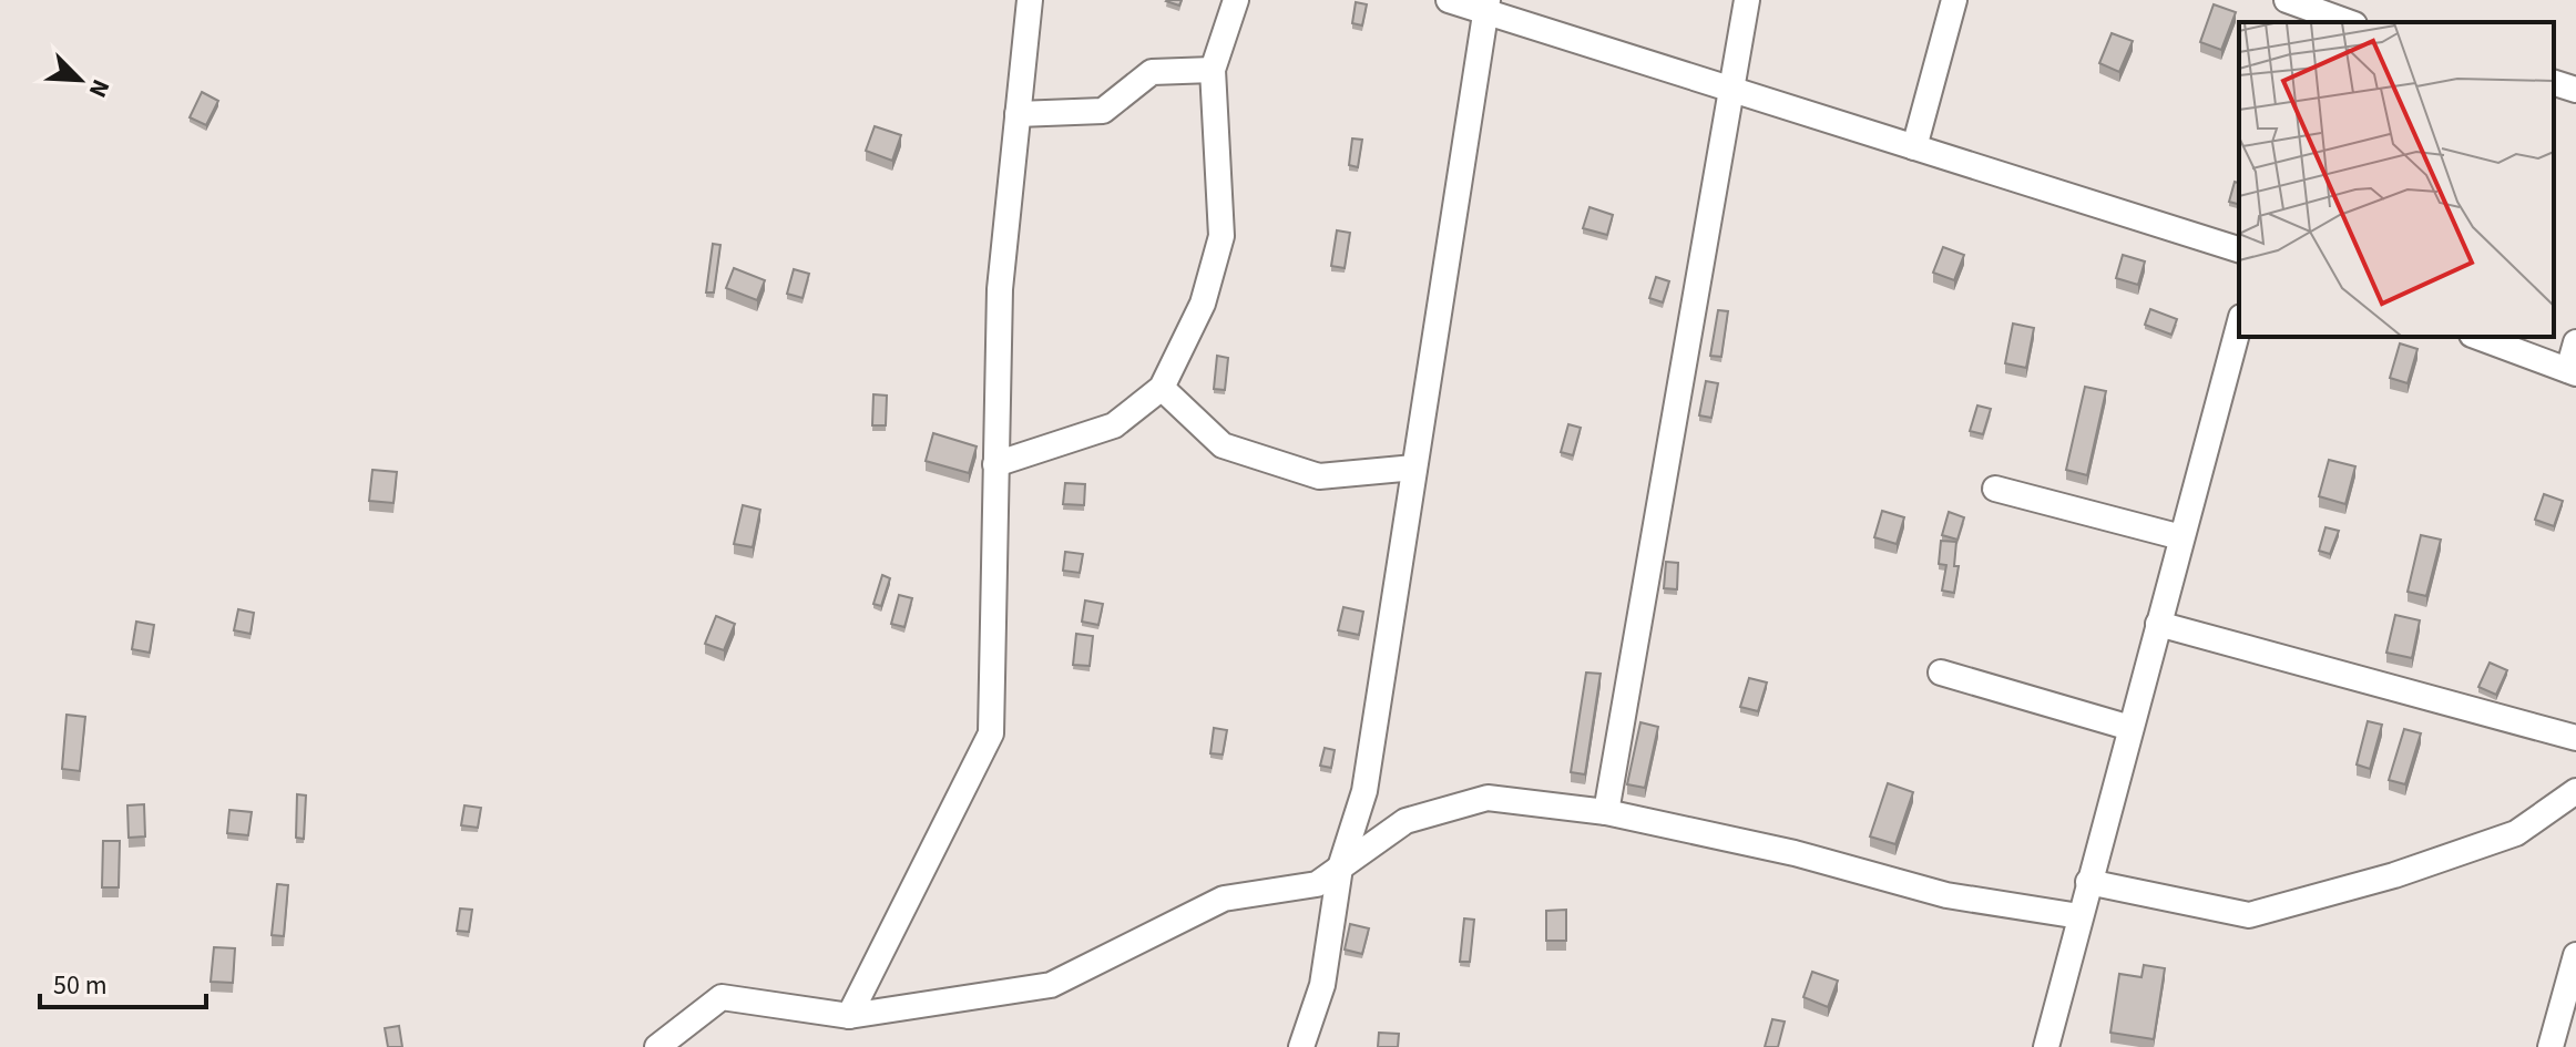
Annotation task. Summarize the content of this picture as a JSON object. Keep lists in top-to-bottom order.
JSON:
{
  "scale_bar": "50 m",
  "north": "bottom right"
}
